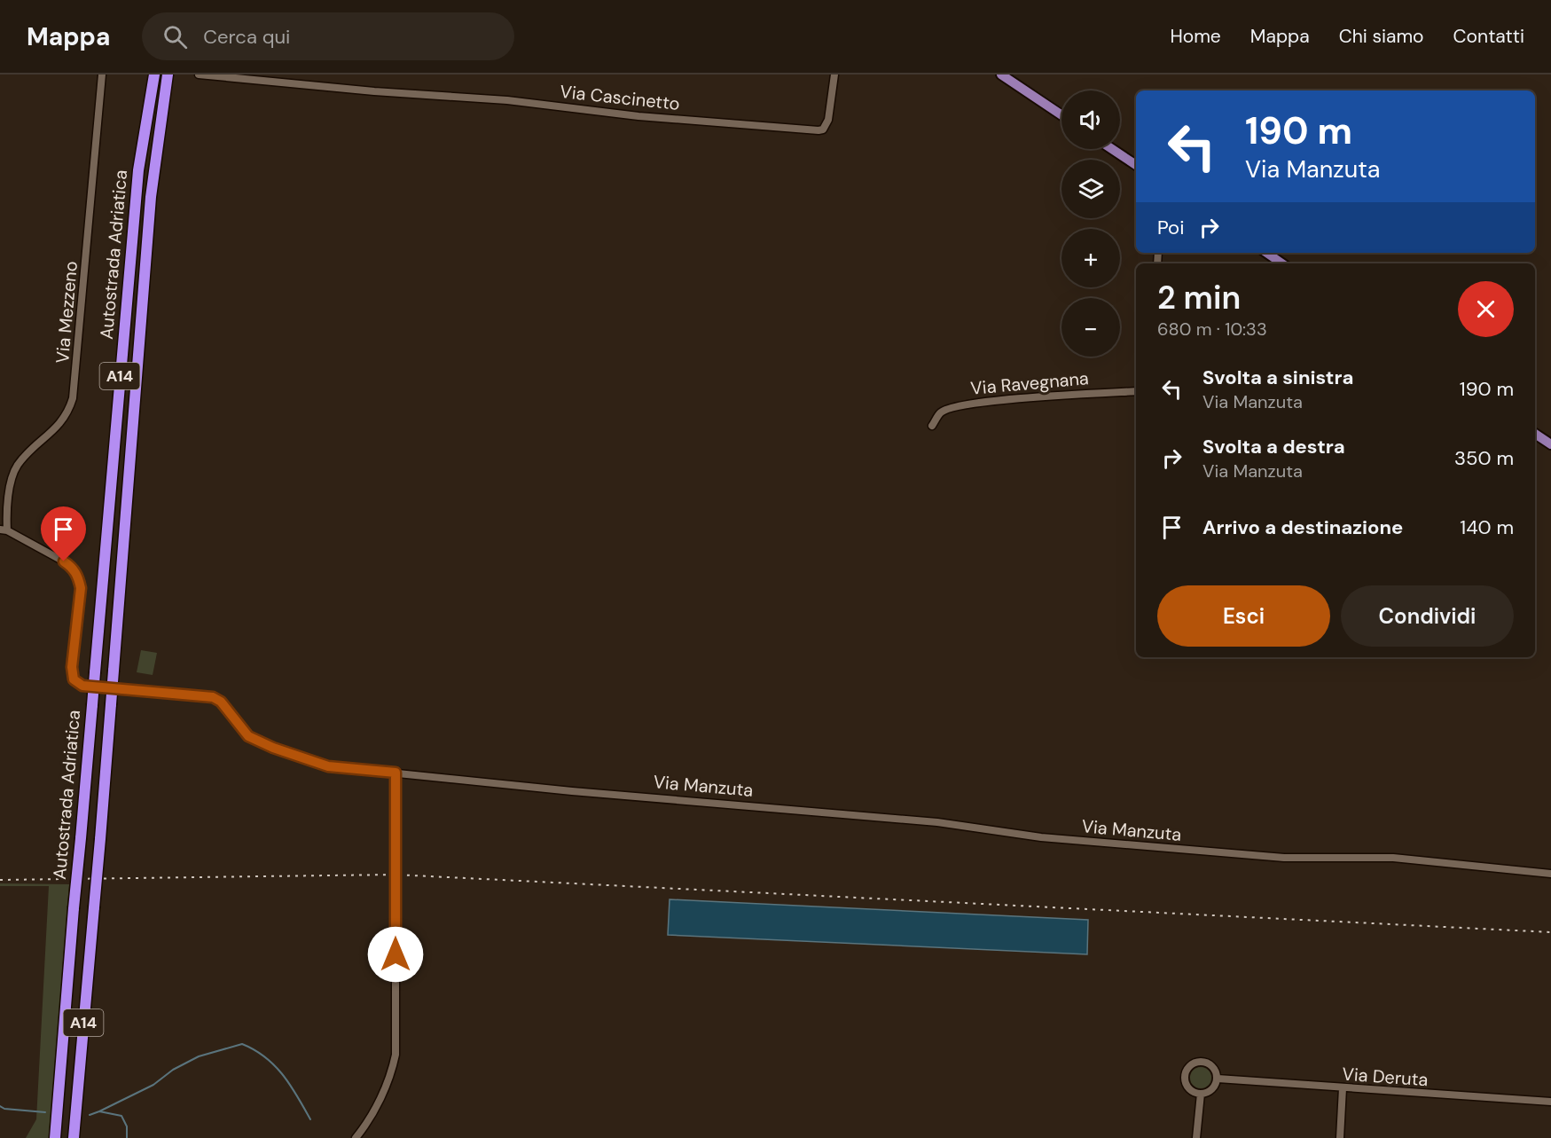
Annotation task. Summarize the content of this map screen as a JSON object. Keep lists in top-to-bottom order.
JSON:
{
  "streets": {
    "highway": ["Autostrada Adriatica", "A14"],
    "street": [
      "Via Cascinetto",
      "Via Mezzeno",
      "Via Ravegnana",
      "Via Manzuta",
      "Via Deruta"
    ]
  },
  "crossings": [
    ["Via Mezzeno", "Via Manzuta"]
  ],
  "page": {
    "header": "Mappa",
    "search": "Cerca qui",
    "nav": [
      "Home",
      "Mappa",
      "Chi siamo",
      "Contatti"
    ],
    "map_buttons": ["+", "−"],
    "turn": ["190 m", "Via Manzuta"],
    "then": "Poi",
    "heading": ["2 min", "680 m · 10:33"],
    "list": [
      {
        "name": "Svolta a sinistra",
        "note": "Via Manzuta",
        "value": "190 m"
      },
      {
        "name": "Svolta a destra",
        "note": "Via Manzuta",
        "value": "350 m"
      },
      {
        "name": "Arrivo a destinazione",
        "value": "140 m"
      }
    ],
    "buttons": ["Esci", "Condividi"]
  }
}
